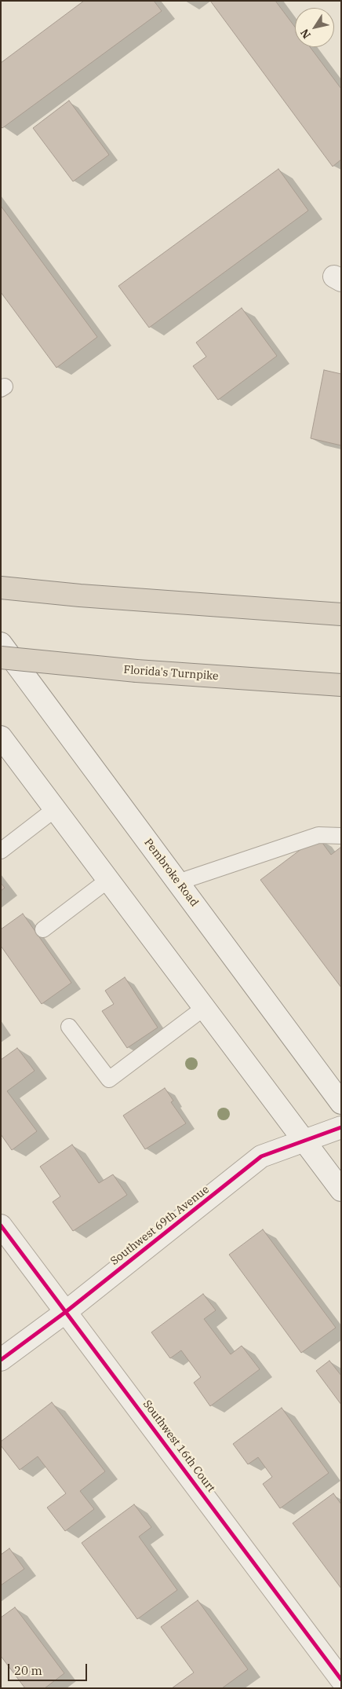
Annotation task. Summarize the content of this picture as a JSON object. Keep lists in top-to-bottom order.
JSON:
{
  "streets": {
    "highway": ["Florida's Turnpike"],
    "main road": ["Pembroke Road", "Southwest 69th Avenue", "Southwest 16th Court"]
  },
  "crossings": [
    ["Southwest 69th Avenue", "Southwest 16th Court"]
  ],
  "scale_bar": "20 m",
  "north": "bottom left"
}
